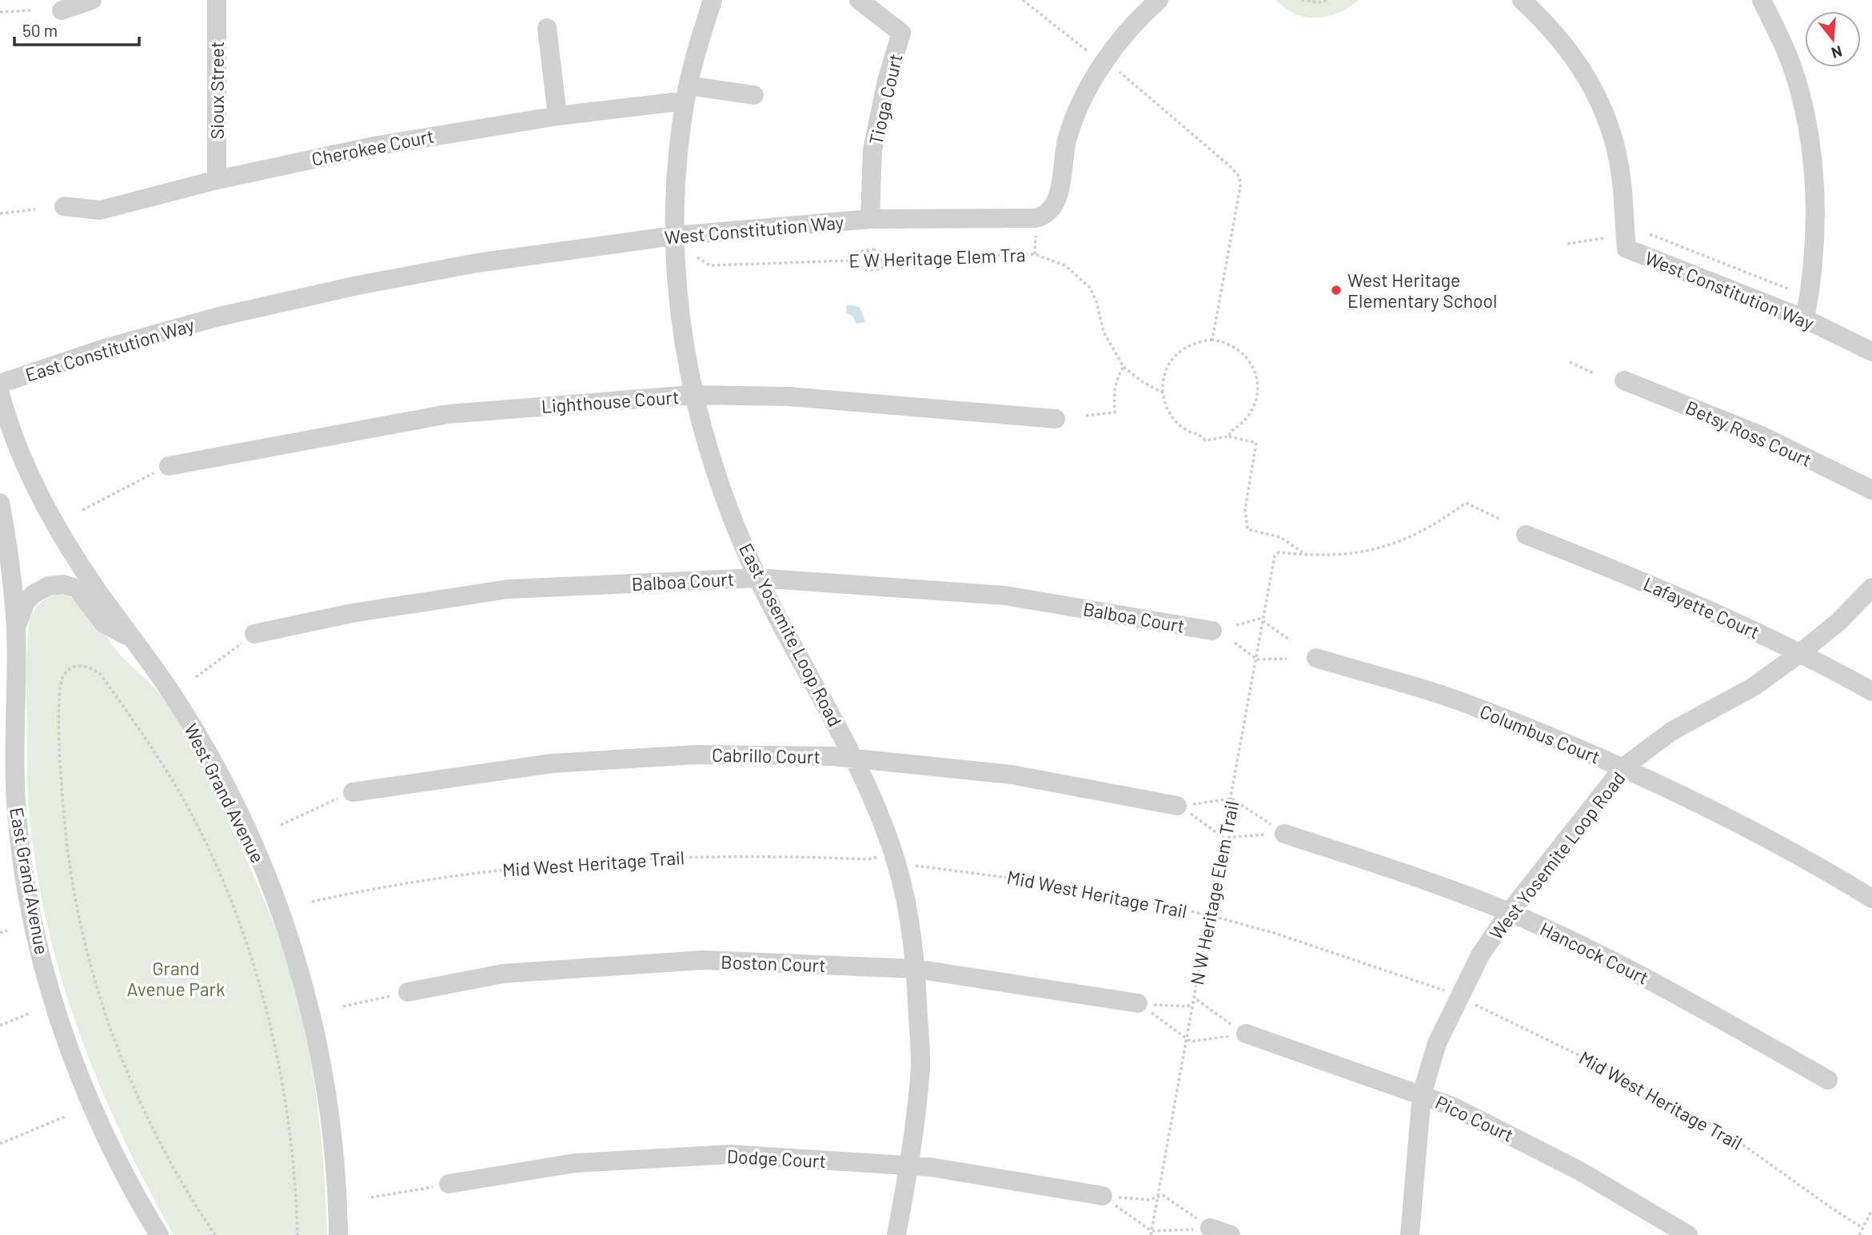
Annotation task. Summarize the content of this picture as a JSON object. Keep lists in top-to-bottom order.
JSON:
{
  "streets": {
    "street": [
      "Sioux Street",
      "Tioga Court",
      "Cherokee Court",
      "West Constitution Way",
      "East Constitution Way",
      "Lighthouse Court",
      "Betsy Ross Court",
      "Balboa Court",
      "Lafayette Court",
      "East Yosemite Loop Road",
      "Columbus Court",
      "Cabrillo Court",
      "West Grand Avenue",
      "West Yosemite Loop Road",
      "East Grand Avenue",
      "Hancock Court",
      "Boston Court",
      "Pico Court",
      "Dodge Court"
    ],
    "path": ["E W Heritage Elem Tra", "Mid West Heritage Trail", "N W Heritage Elem Trail"]
  },
  "crossings": [
    ["Sioux Street", "Cherokee Court"],
    ["Tioga Court", "West Constitution Way"],
    ["Cherokee Court", "East Yosemite Loop Road"],
    ["West Constitution Way", "East Constitution Way"],
    ["West Constitution Way", "East Yosemite Loop Road"],
    ["Lighthouse Court", "East Yosemite Loop Road"],
    ["Balboa Court", "East Yosemite Loop Road"],
    ["Lafayette Court", "West Yosemite Loop Road"],
    ["East Yosemite Loop Road", "Cabrillo Court"],
    ["East Yosemite Loop Road", "Boston Court"],
    ["East Yosemite Loop Road", "Dodge Court"],
    ["Columbus Court", "West Yosemite Loop Road"],
    ["West Yosemite Loop Road", "Hancock Court"],
    ["West Yosemite Loop Road", "Pico Court"],
    ["Mid West Heritage Trail", "N W Heritage Elem Trail"]
  ],
  "parks": ["Grand Avenue Park"],
  "places": ["West Heritage Elementary School"],
  "scale_bar": "50 m",
  "north": "bottom"
}
